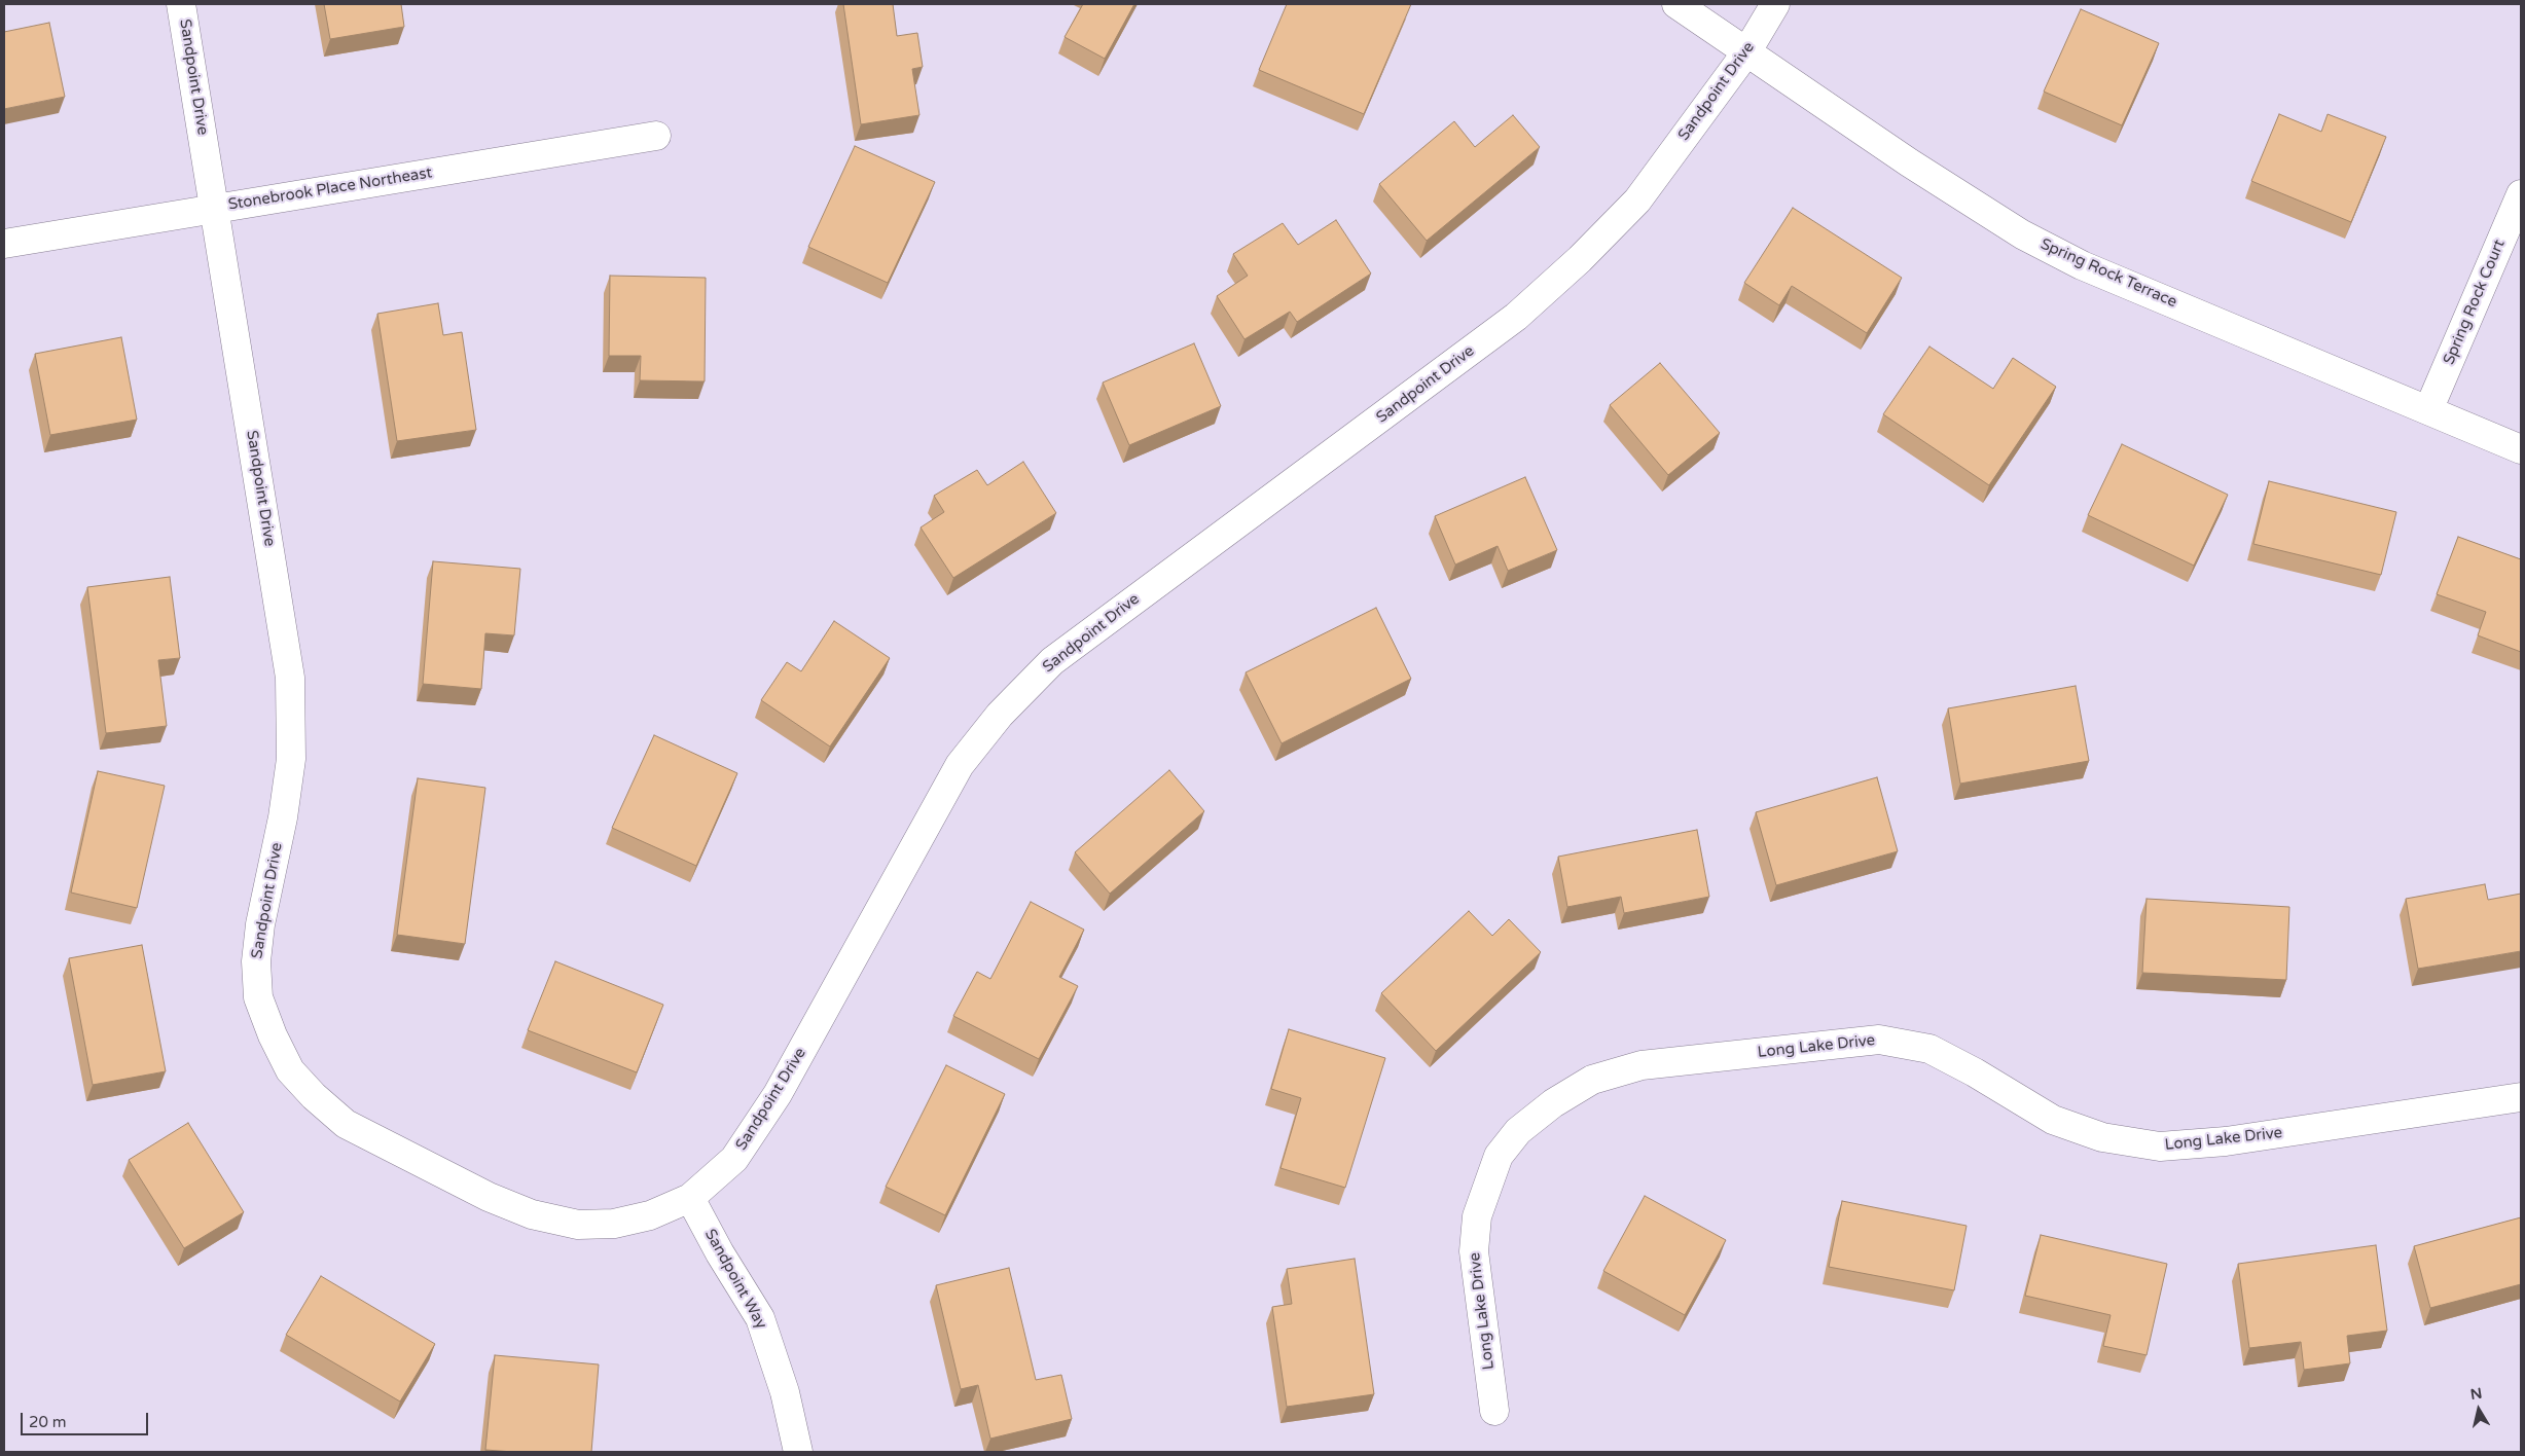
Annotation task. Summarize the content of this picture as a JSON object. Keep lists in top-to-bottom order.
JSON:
{
  "streets": {
    "street": [
      "Sandpoint Drive",
      "Stonebrook Place Northeast",
      "Spring Rock Terrace",
      "Spring Rock Court",
      "Long Lake Drive",
      "Sandpoint Way"
    ]
  },
  "crossings": [
    ["Sandpoint Drive", "Stonebrook Place Northeast"],
    ["Sandpoint Drive", "Spring Rock Terrace"],
    ["Sandpoint Drive", "Sandpoint Way"],
    ["Spring Rock Terrace", "Spring Rock Court"]
  ],
  "scale_bar": "20 m",
  "north": "top"
}
